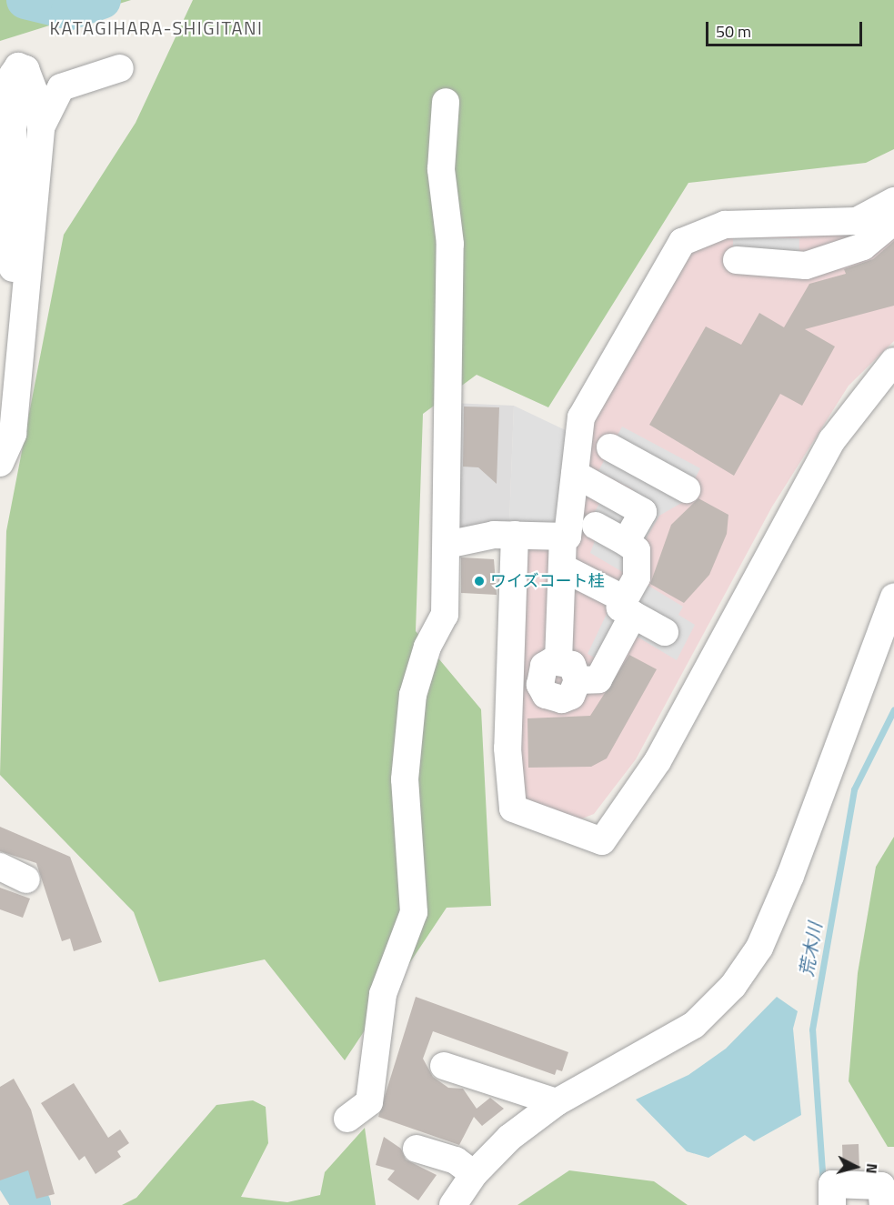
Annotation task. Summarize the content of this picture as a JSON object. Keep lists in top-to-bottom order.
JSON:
{
  "districts": ["KATAGIHARA-SHIGITANI"],
  "water": ["荒木川"],
  "places": ["ワイズコート桂"],
  "scale_bar": "50 m",
  "north": "right"
}
